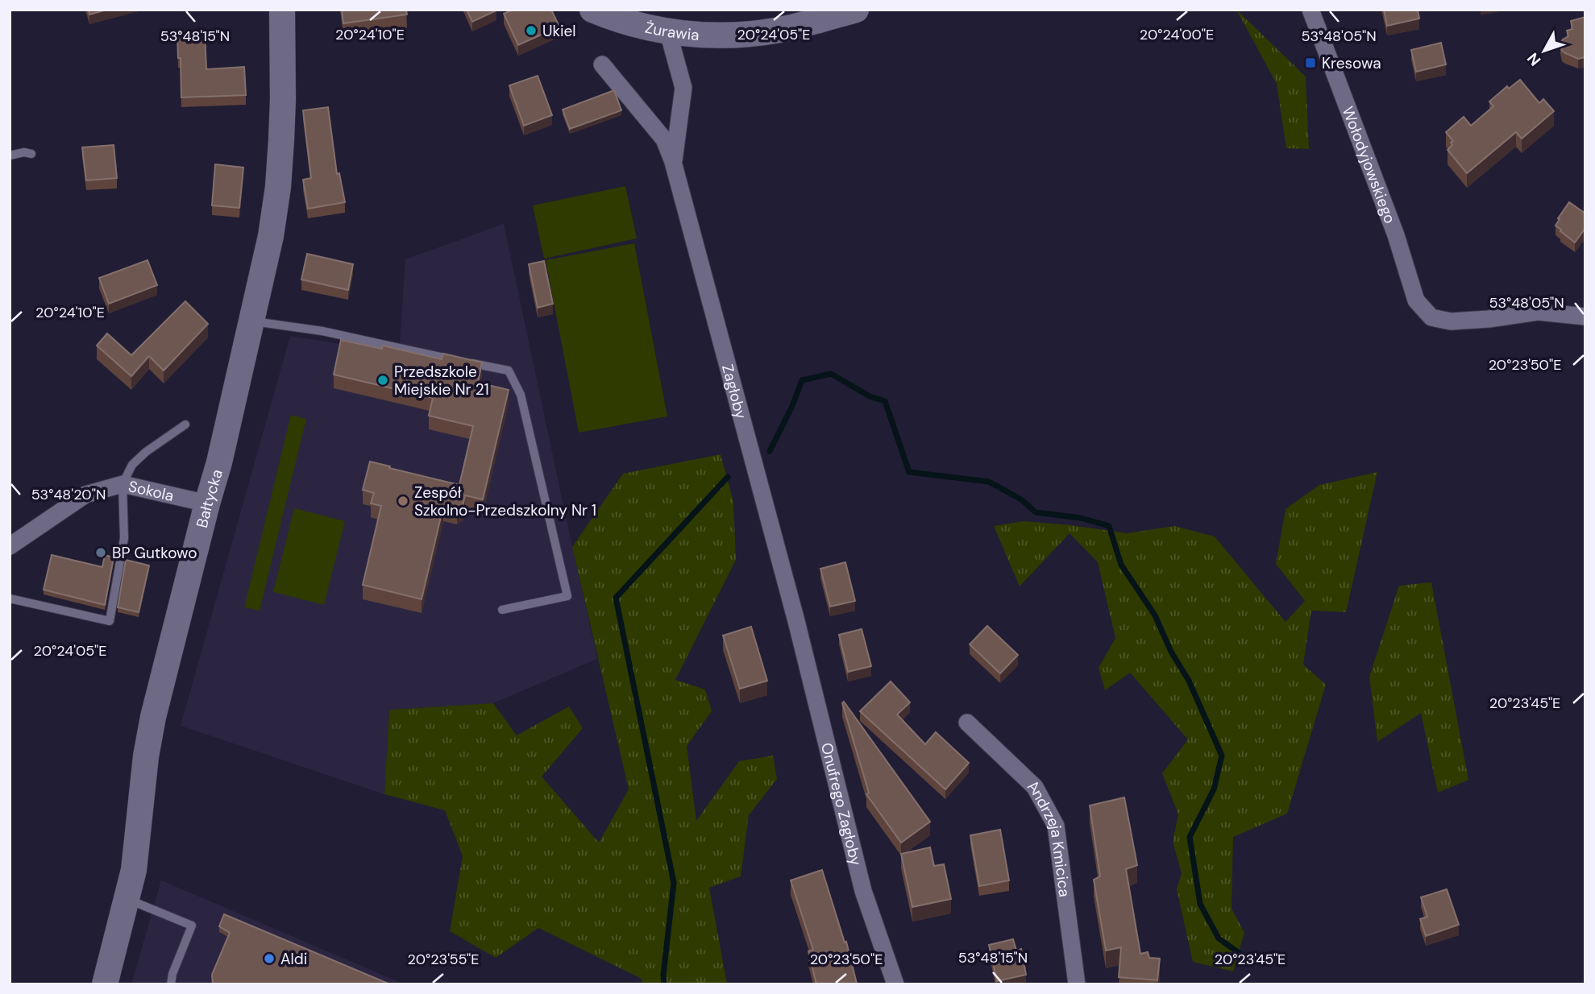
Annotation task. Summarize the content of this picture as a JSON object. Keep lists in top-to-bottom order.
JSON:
{
  "streets": {
    "main road": ["Żurawia", "Bałtycka"],
    "street": [
      "Wołodyjowskiego",
      "Zagłoby",
      "Sokola",
      "Onufrego Zagłoby",
      "Andrzeja Kmicica"
    ]
  },
  "crossings": [
    ["Żurawia", "Zagłoby"],
    ["Zagłoby", "Onufrego Zagłoby"],
    ["Sokola", "Bałtycka"]
  ],
  "places": {
    "other": [
      "Ukiel",
      "Przedszkole Miejskie Nr 21",
      "Zespół Szkolno-Przedszkolny Nr 1",
      "BP Gutkowo",
      "Aldi"
    ],
    "transit": ["Kresowa"]
  },
  "north": "bottom left",
  "coordinates": [
    "20°24'10\"E",
    "20°24'05\"E",
    "20°24'00\"E",
    "53°48'15\"N",
    "53°48'05\"N",
    "20°23'50\"E",
    "53°48'20\"N",
    "20°23'45\"E",
    "20°23'55\"E"
  ]
}
